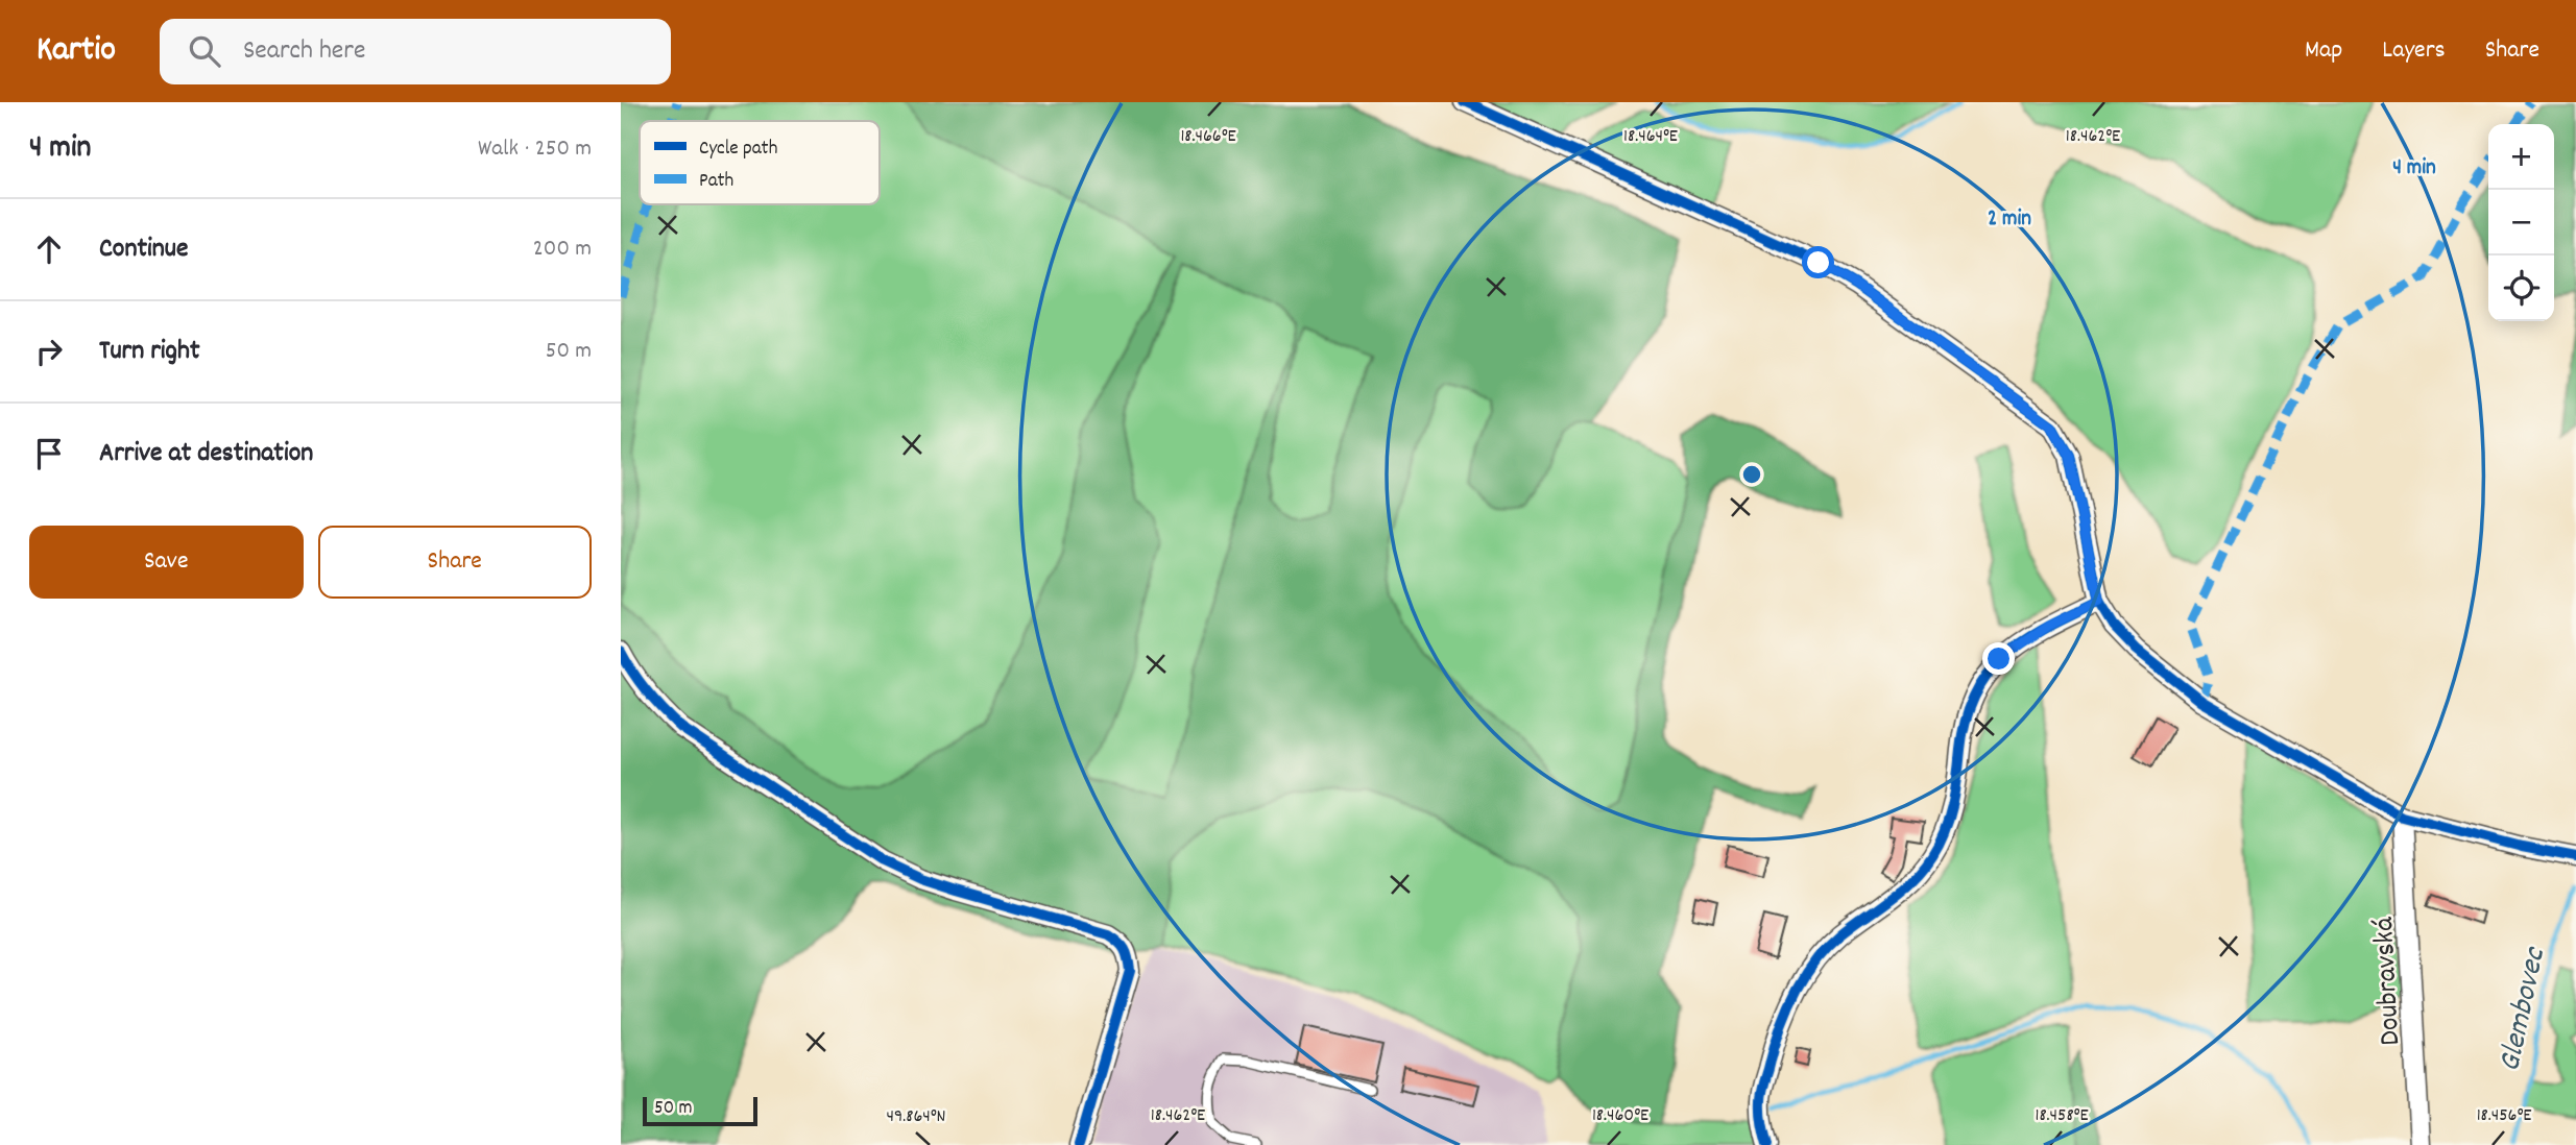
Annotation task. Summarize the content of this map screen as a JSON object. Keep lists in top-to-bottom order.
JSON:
{
  "streets": {
    "street": ["Doubravská"]
  },
  "water": ["Glembovec"],
  "legend": ["Cycle path", "Path"],
  "scale_bar": "50 m",
  "page": {
    "header": "Kartio",
    "search": "Search here",
    "nav": ["Map", "Layers", "Share"],
    "heading": ["4 min", "Walk · 250 m"],
    "map_buttons": ["+", "−"],
    "list": [
      ["Continue", "200 m"],
      ["Turn right", "50 m"],
      "Arrive at destination"
    ],
    "buttons": ["Save", "Share"],
    "scale": "50 m"
  },
  "coordinates": [
    "18.466°E",
    "18.464°E",
    "18.462°E",
    "18.460°E",
    "18.458°E",
    "18.456°E",
    "49.864°N"
  ],
  "rings": ["4 min", "2 min"]
}
